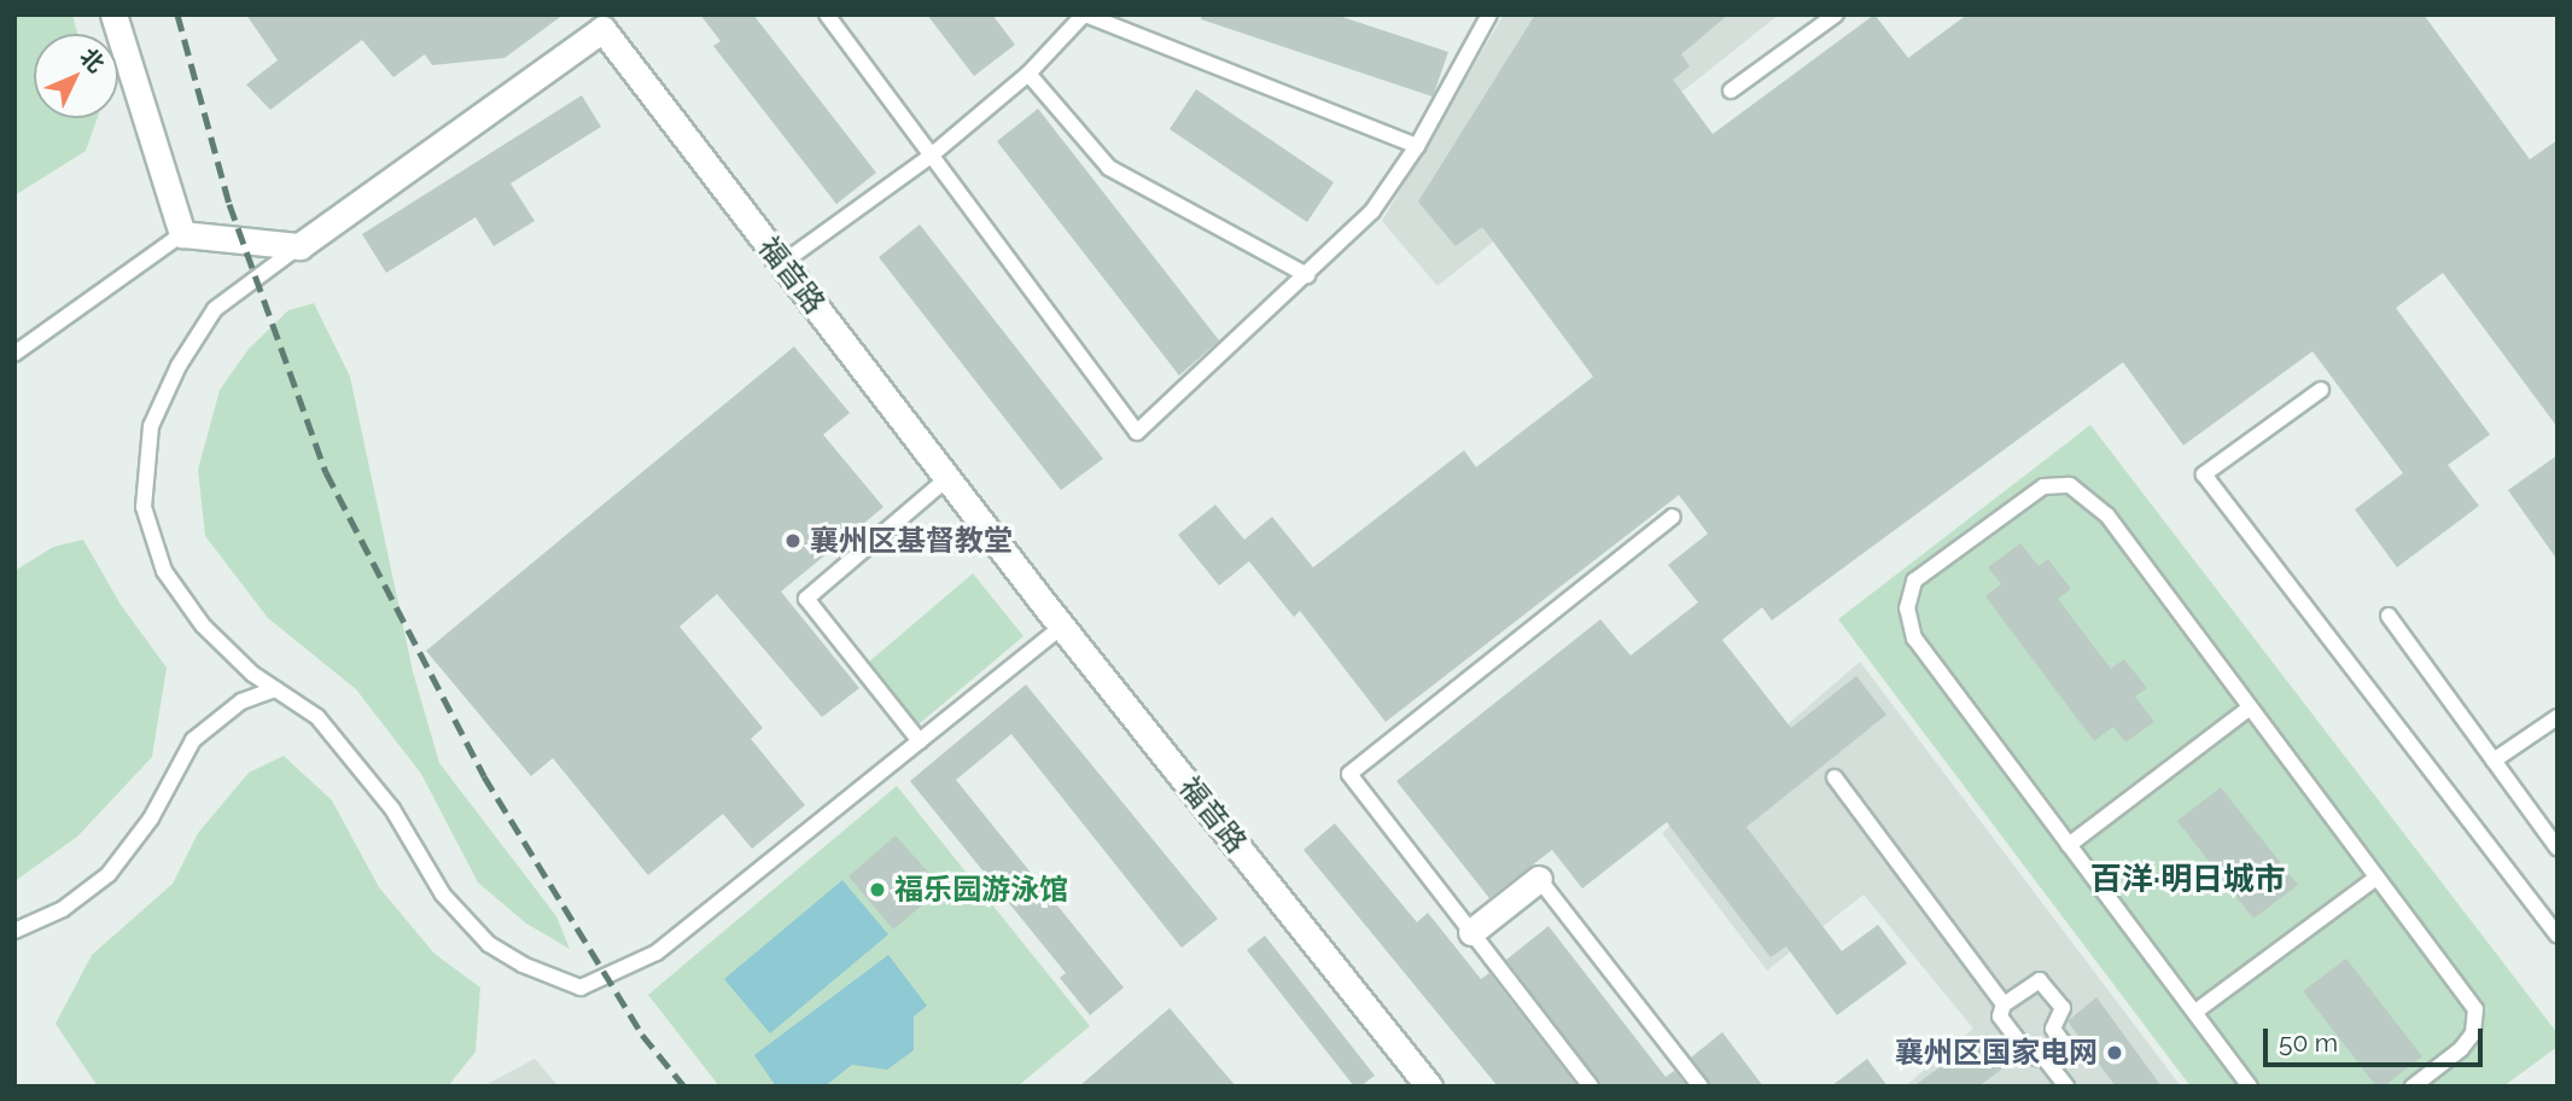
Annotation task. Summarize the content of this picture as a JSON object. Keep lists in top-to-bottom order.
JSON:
{
  "streets": {
    "street": ["福音路"]
  },
  "districts": ["百洋·明日城市"],
  "places": ["襄州区基督教堂", "福乐园游泳馆", "襄州区国家电网"],
  "scale_bar": "50 m",
  "north": "top right"
}
